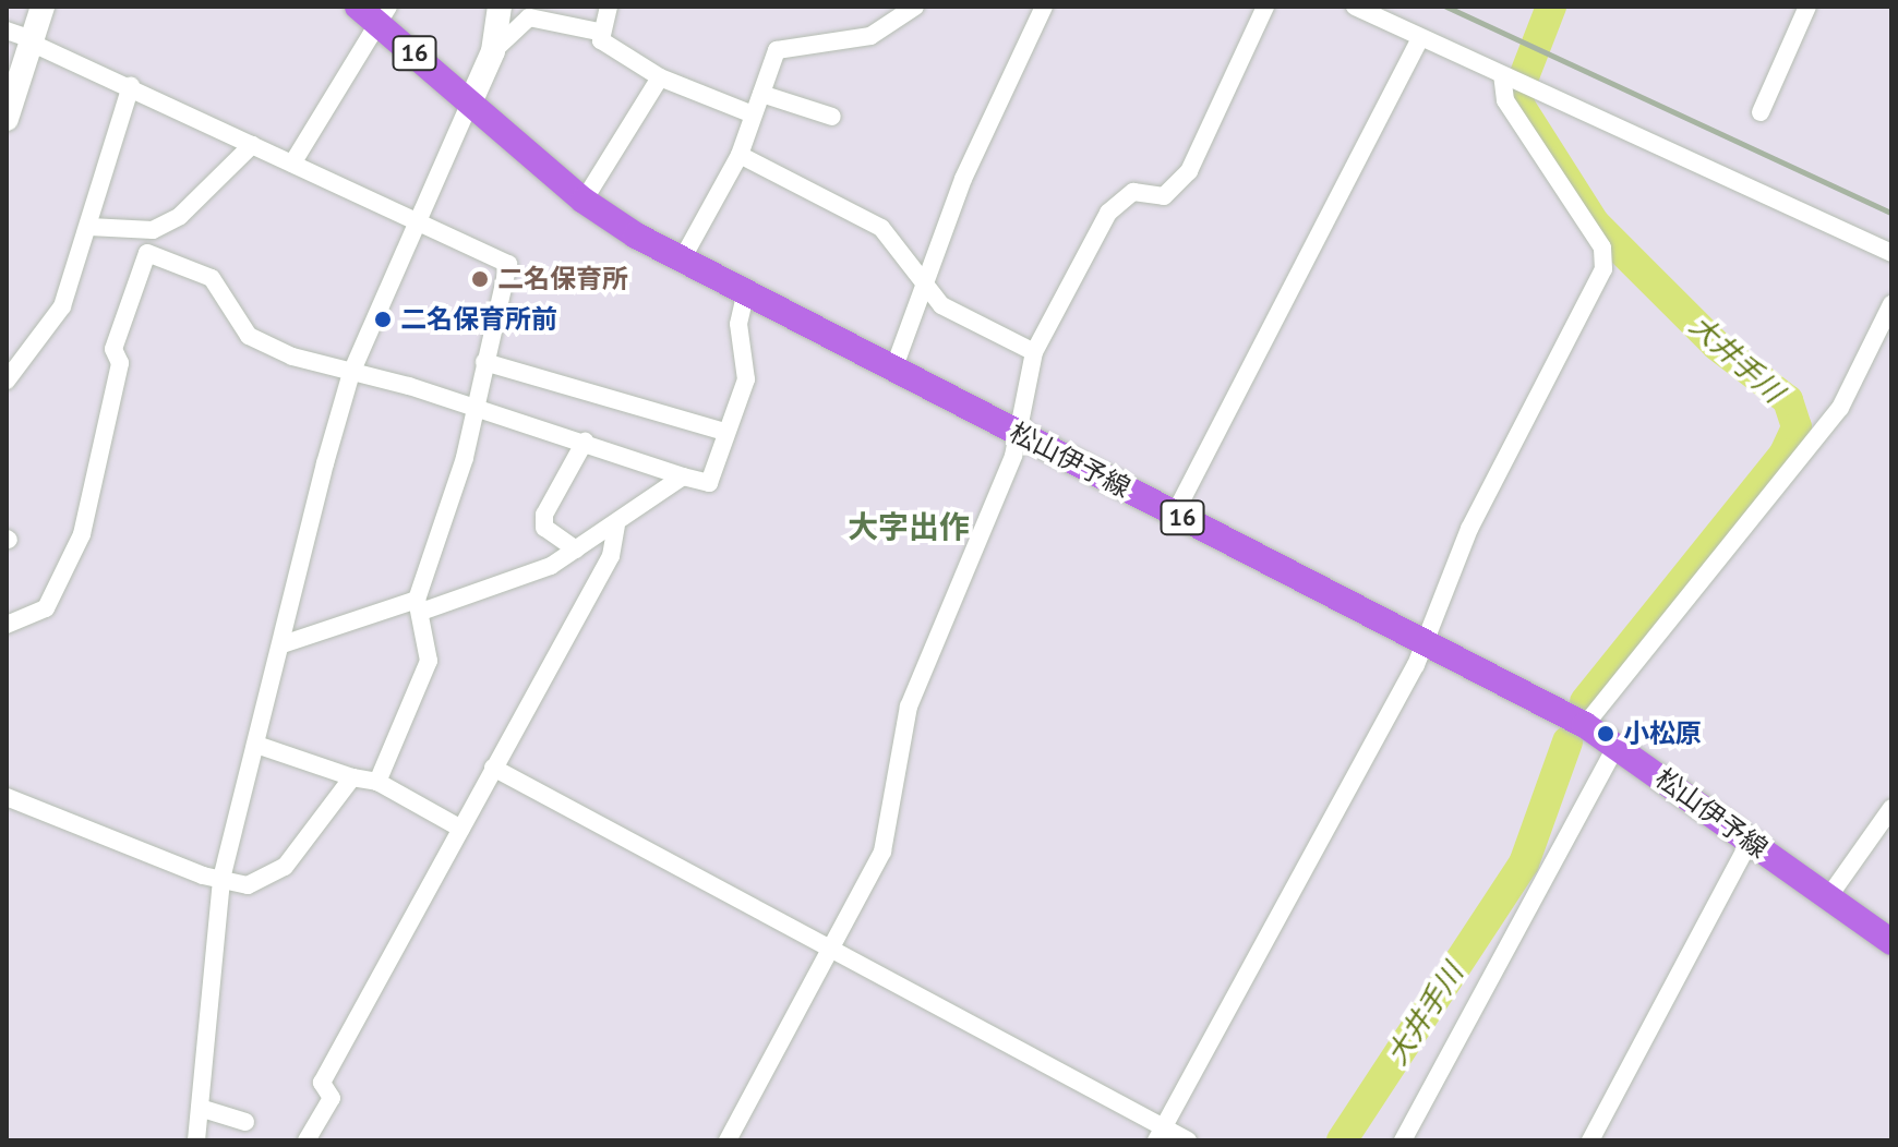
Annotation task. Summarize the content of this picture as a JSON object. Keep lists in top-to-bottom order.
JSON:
{
  "streets": {
    "main road": ["16", "松山伊予線"]
  },
  "districts": ["大字出作"],
  "water": ["大井手川"],
  "places": ["二名保育所", "二名保育所前", "小松原"]
}
